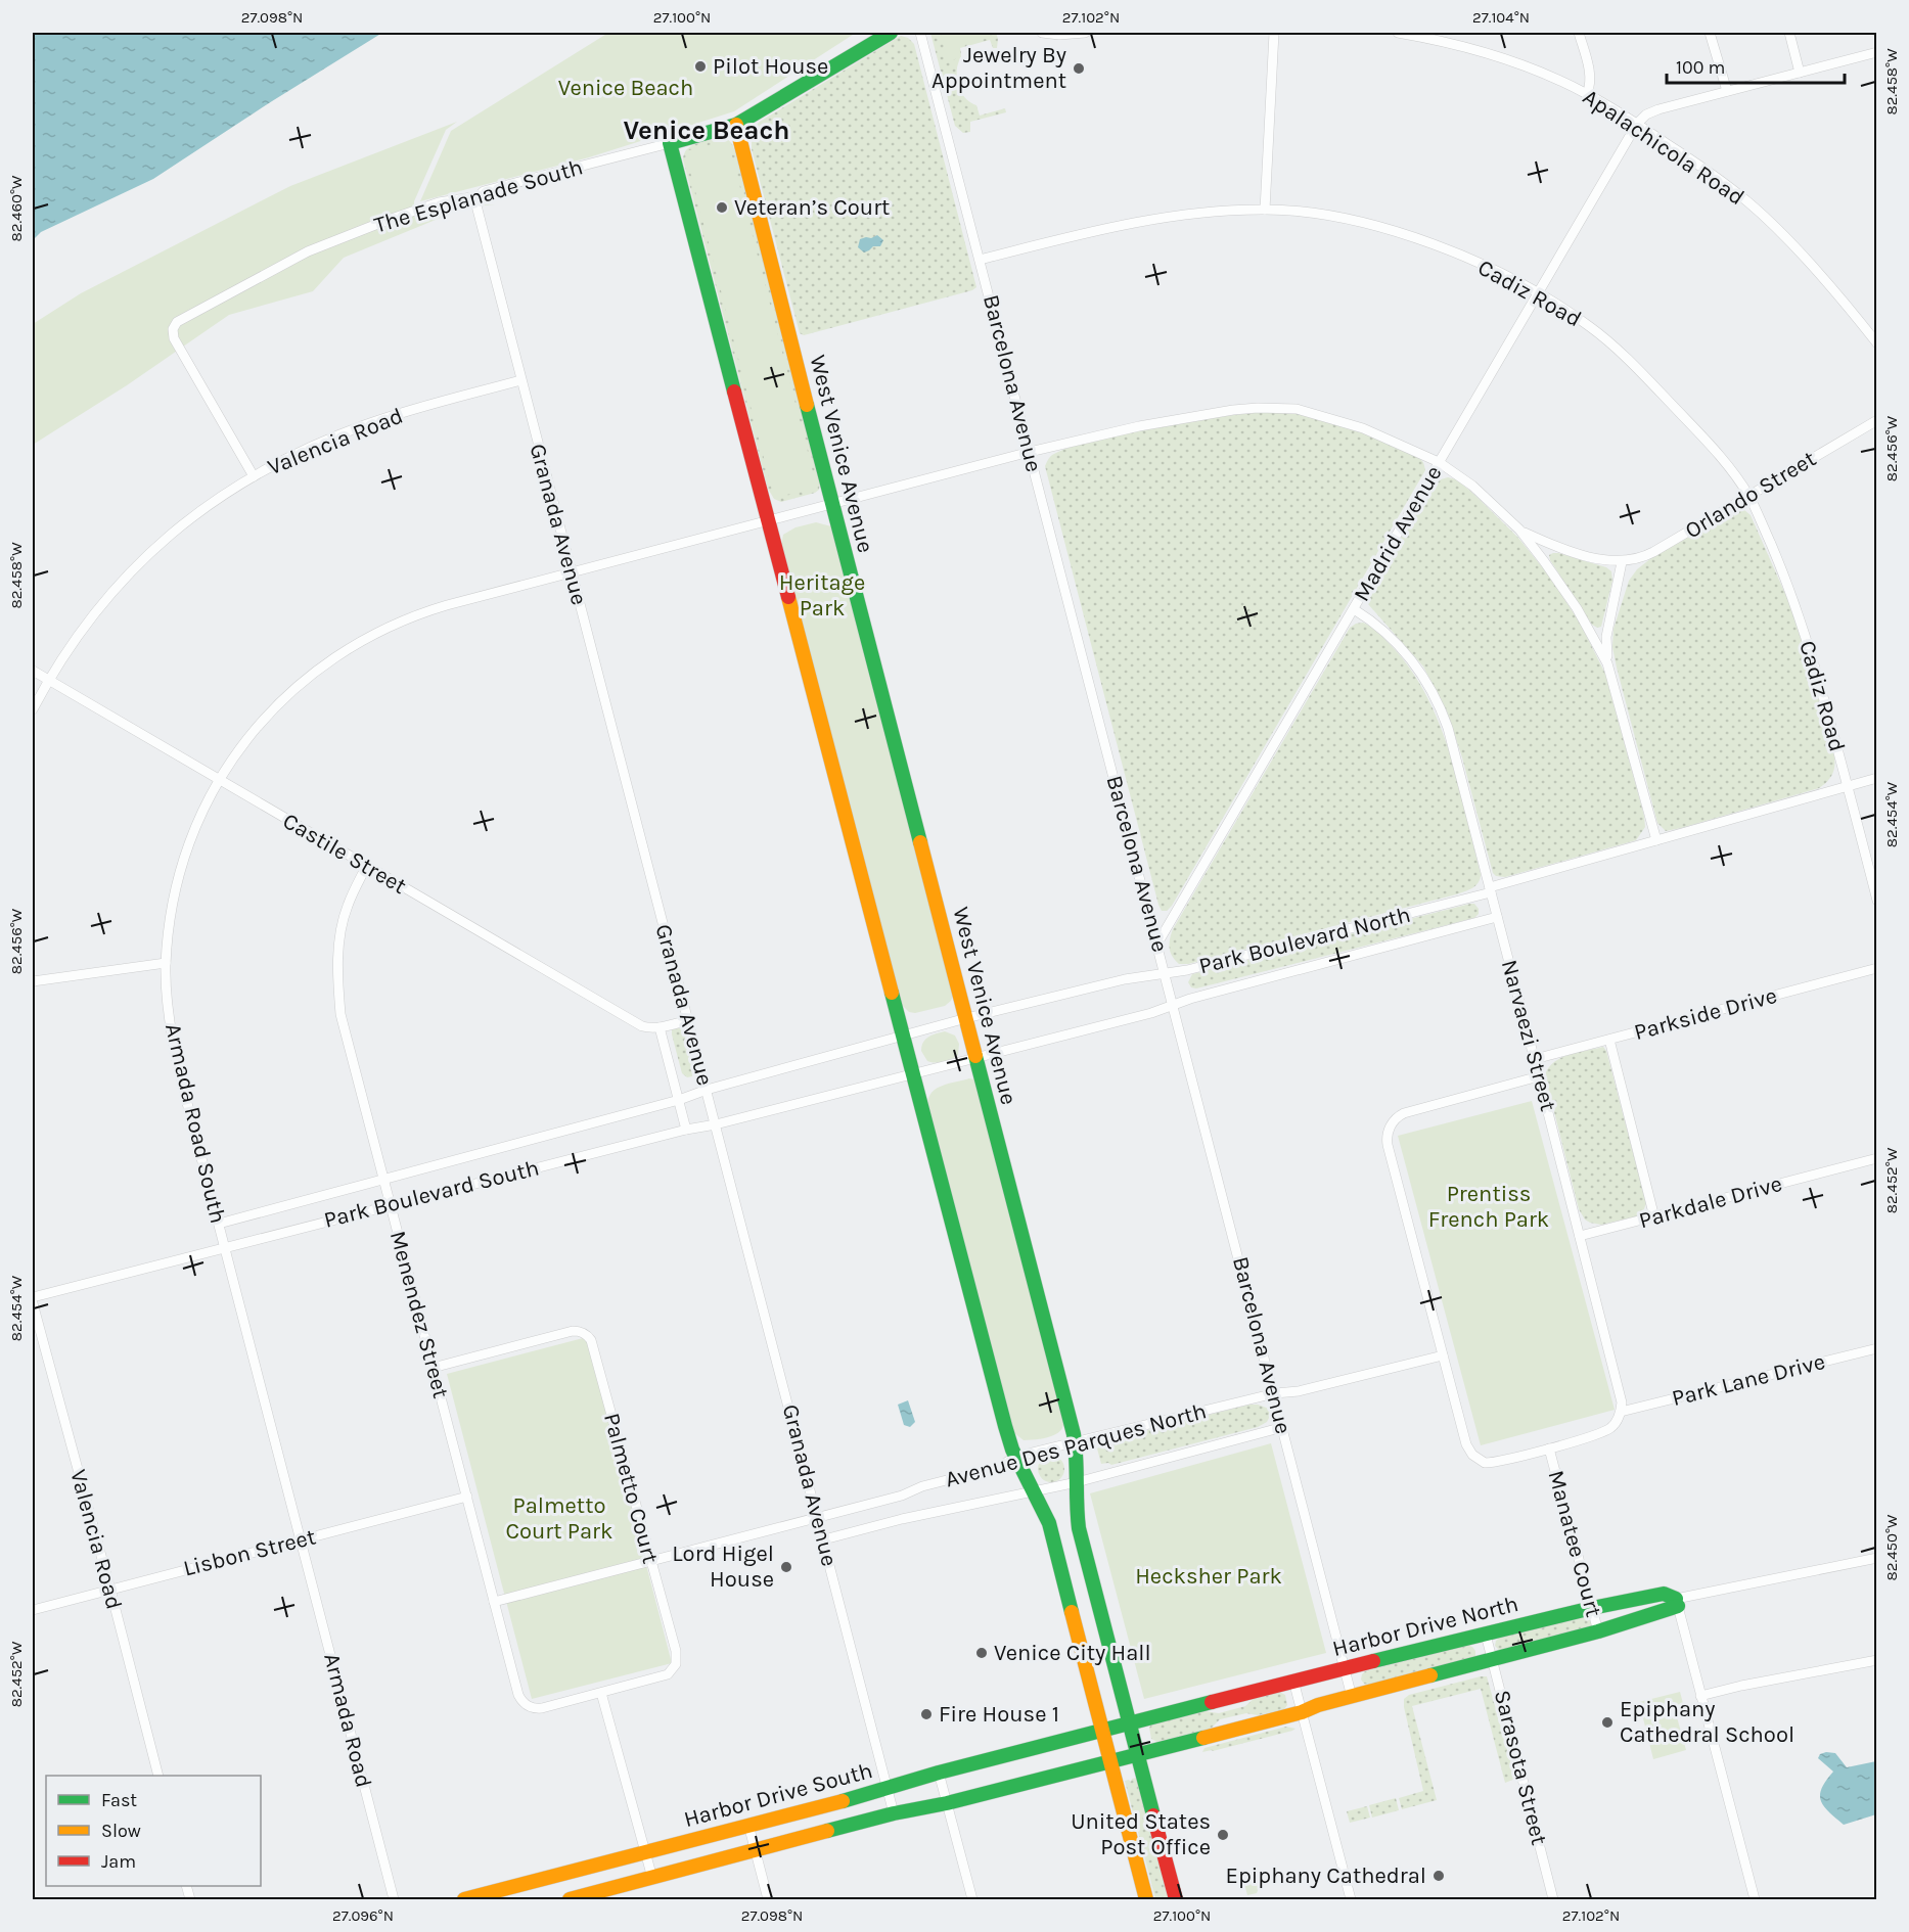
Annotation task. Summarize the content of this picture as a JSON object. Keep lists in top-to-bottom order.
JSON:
{
  "streets": {
    "street": [
      "Apalachicola Road",
      "The Esplanade South",
      "Cadiz Road",
      "Barcelona Avenue",
      "Valencia Road",
      "West Venice Avenue",
      "Orlando Street",
      "Granada Avenue",
      "Madrid Avenue",
      "Castile Street",
      "Park Boulevard North",
      "Parkside Drive",
      "Narvaezi Street",
      "Armada Road South",
      "Park Boulevard South",
      "Parkdale Drive",
      "Menendez Street",
      "Park Lane Drive",
      "Avenue Des Parques North",
      "Palmetto Court",
      "Manatee Court",
      "Lisbon Street",
      "Harbor Drive North",
      "Armada Road",
      "Sarasota Street",
      "Harbor Drive South"
    ]
  },
  "crossings": [
    ["Apalachicola Road", "Madrid Avenue"],
    ["The Esplanade South", "Valencia Road"],
    ["The Esplanade South", "Granada Avenue"],
    ["Cadiz Road", "Barcelona Avenue"],
    ["Cadiz Road", "Orlando Street"],
    ["Cadiz Road", "Madrid Avenue"],
    ["Cadiz Road", "Park Boulevard North"],
    ["Barcelona Avenue", "Madrid Avenue"],
    ["Barcelona Avenue", "Park Boulevard North"],
    ["Barcelona Avenue", "Armada Road South"],
    ["Barcelona Avenue", "Avenue Des Parques North"],
    ["Barcelona Avenue", "Harbor Drive North"],
    ["Valencia Road", "Granada Avenue"],
    ["Valencia Road", "Castile Street"],
    ["Valencia Road", "Lisbon Street"],
    ["West Venice Avenue", "Park Boulevard North"],
    ["West Venice Avenue", "Armada Road South"],
    ["West Venice Avenue", "Avenue Des Parques North"],
    ["West Venice Avenue", "Harbor Drive North"],
    ["West Venice Avenue", "Harbor Drive South"],
    ["Orlando Street", "Armada Road South"],
    ["Granada Avenue", "Castile Street"],
    ["Granada Avenue", "Armada Road South"],
    ["Granada Avenue", "Park Boulevard South"],
    ["Granada Avenue", "Avenue Des Parques North"],
    ["Granada Avenue", "Harbor Drive South"],
    ["Madrid Avenue", "Narvaezi Street"],
    ["Madrid Avenue", "Armada Road South"],
    ["Castile Street", "Armada Road South"],
    ["Castile Street", "Menendez Street"],
    ["Park Boulevard North", "Narvaezi Street"],
    ["Park Boulevard North", "Park Boulevard South"],
    ["Parkside Drive", "Narvaezi Street"],
    ["Narvaezi Street", "Parkdale Drive"],
    ["Narvaezi Street", "Park Lane Drive"],
    ["Narvaezi Street", "Manatee Court"],
    ["Armada Road South", "Park Boulevard South"],
    ["Armada Road South", "Lisbon Street"],
    ["Armada Road South", "Armada Road"],
    ["Park Boulevard South", "Menendez Street"],
    ["Menendez Street", "Avenue Des Parques North"],
    ["Menendez Street", "Palmetto Court"],
    ["Menendez Street", "Lisbon Street"],
    ["Avenue Des Parques North", "Palmetto Court"],
    ["Avenue Des Parques North", "Manatee Court"],
    ["Manatee Court", "Harbor Drive North"],
    ["Lisbon Street", "Armada Road"],
    ["Harbor Drive North", "Sarasota Street"],
    ["Harbor Drive North", "Harbor Drive South"]
  ],
  "districts": ["Venice Beach"],
  "parks": [
    "Venice Beach",
    "Heritage Park",
    "Prentiss French Park",
    "Palmetto Court Park",
    "Hecksher Park"
  ],
  "places": [
    "Pilot House",
    "Jewelry By Appointment",
    "Veteran’s Court",
    "Lord Higel House",
    "Venice City Hall",
    "Fire House 1",
    "Epiphany Cathedral School",
    "United States Post Office",
    "Epiphany Cathedral"
  ],
  "legend": ["Fast", "Slow", "Jam"],
  "scale_bar": "100 m",
  "coordinates": [
    "27.098°N",
    "27.100°N",
    "27.102°N",
    "27.104°N",
    "82.458°W",
    "82.460°W",
    "82.456°W",
    "82.454°W",
    "82.452°W",
    "82.450°W",
    "27.096°N"
  ]
}
